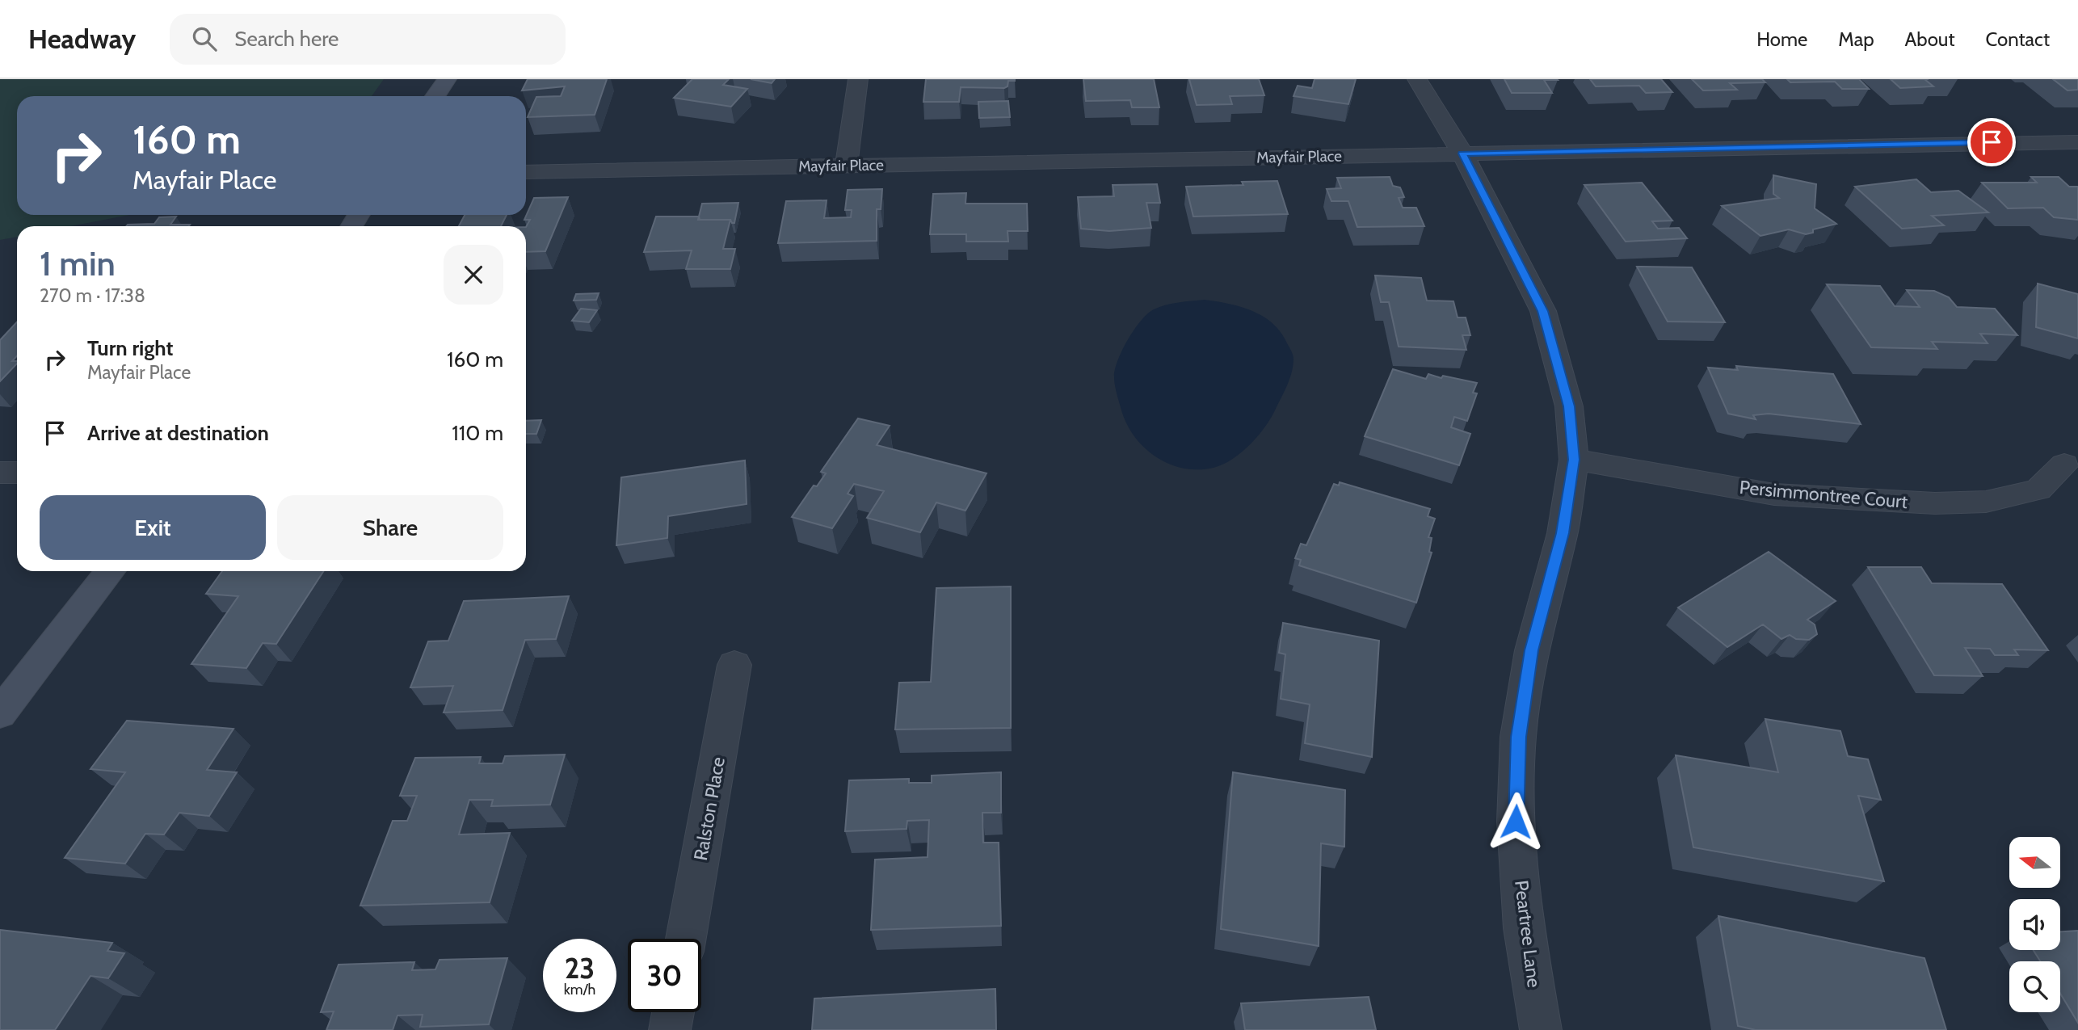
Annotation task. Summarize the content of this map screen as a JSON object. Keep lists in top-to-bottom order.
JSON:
{
  "streets": {
    "street": [
      "Mayfair Place",
      "Persimmontree Court",
      "Ralston Place",
      "Peartree Lane"
    ]
  },
  "crossings": [
    ["Mayfair Place", "Peartree Lane"],
    ["Persimmontree Court", "Peartree Lane"]
  ],
  "north": "left",
  "page": {
    "header": "Headway",
    "search": "Search here",
    "nav": [
      "Home",
      "Map",
      "About",
      "Contact"
    ],
    "turn": ["160 m", "Mayfair Place"],
    "heading": ["1 min", "270 m · 17:38"],
    "list": [
      {
        "name": "Turn right",
        "note": "Mayfair Place",
        "value": "160 m"
      },
      {
        "name": "Arrive at destination",
        "value": "110 m"
      }
    ],
    "buttons": ["Exit", "Share"],
    "speed": "23 km/h",
    "limit": "30"
  }
}
